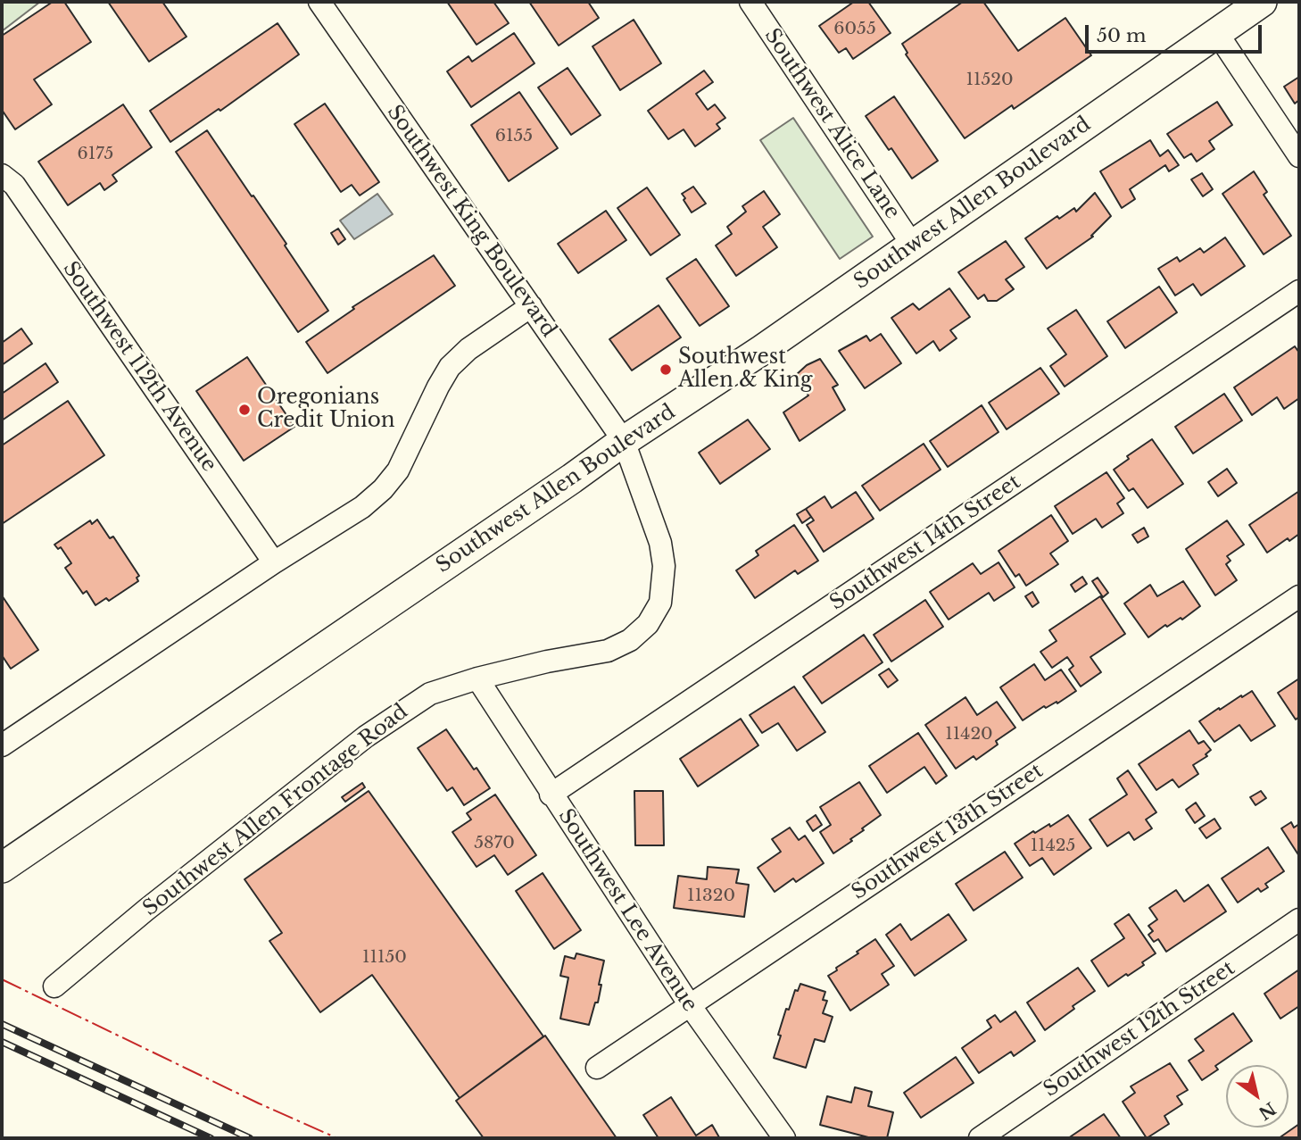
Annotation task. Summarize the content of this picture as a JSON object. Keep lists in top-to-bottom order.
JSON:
{
  "streets": {
    "main road": ["Southwest Allen Boulevard"],
    "street": [
      "Southwest Alice Lane",
      "Southwest King Boulevard",
      "Southwest 112th Avenue",
      "Southwest 14th Street",
      "Southwest Allen Frontage Road",
      "Southwest 13th Street",
      "Southwest Lee Avenue",
      "Southwest 12th Street"
    ]
  },
  "crossings": [
    ["Southwest Alice Lane", "Southwest Allen Boulevard"],
    ["Southwest Allen Boulevard", "Southwest King Boulevard"],
    ["Southwest Allen Boulevard", "Southwest Allen Frontage Road"],
    ["Southwest King Boulevard", "Southwest Allen Frontage Road"],
    ["Southwest 14th Street", "Southwest Lee Avenue"],
    ["Southwest Allen Frontage Road", "Southwest Lee Avenue"],
    ["Southwest 13th Street", "Southwest Lee Avenue"]
  ],
  "places": ["Southwest Allen & King", "Oregonians Credit Union"],
  "house_numbers": [
    "6055",
    "11520",
    "6155",
    "6175",
    "11420",
    "5870",
    "11425",
    "11320",
    "11150"
  ],
  "scale_bar": "50 m",
  "north": "bottom right"
}
